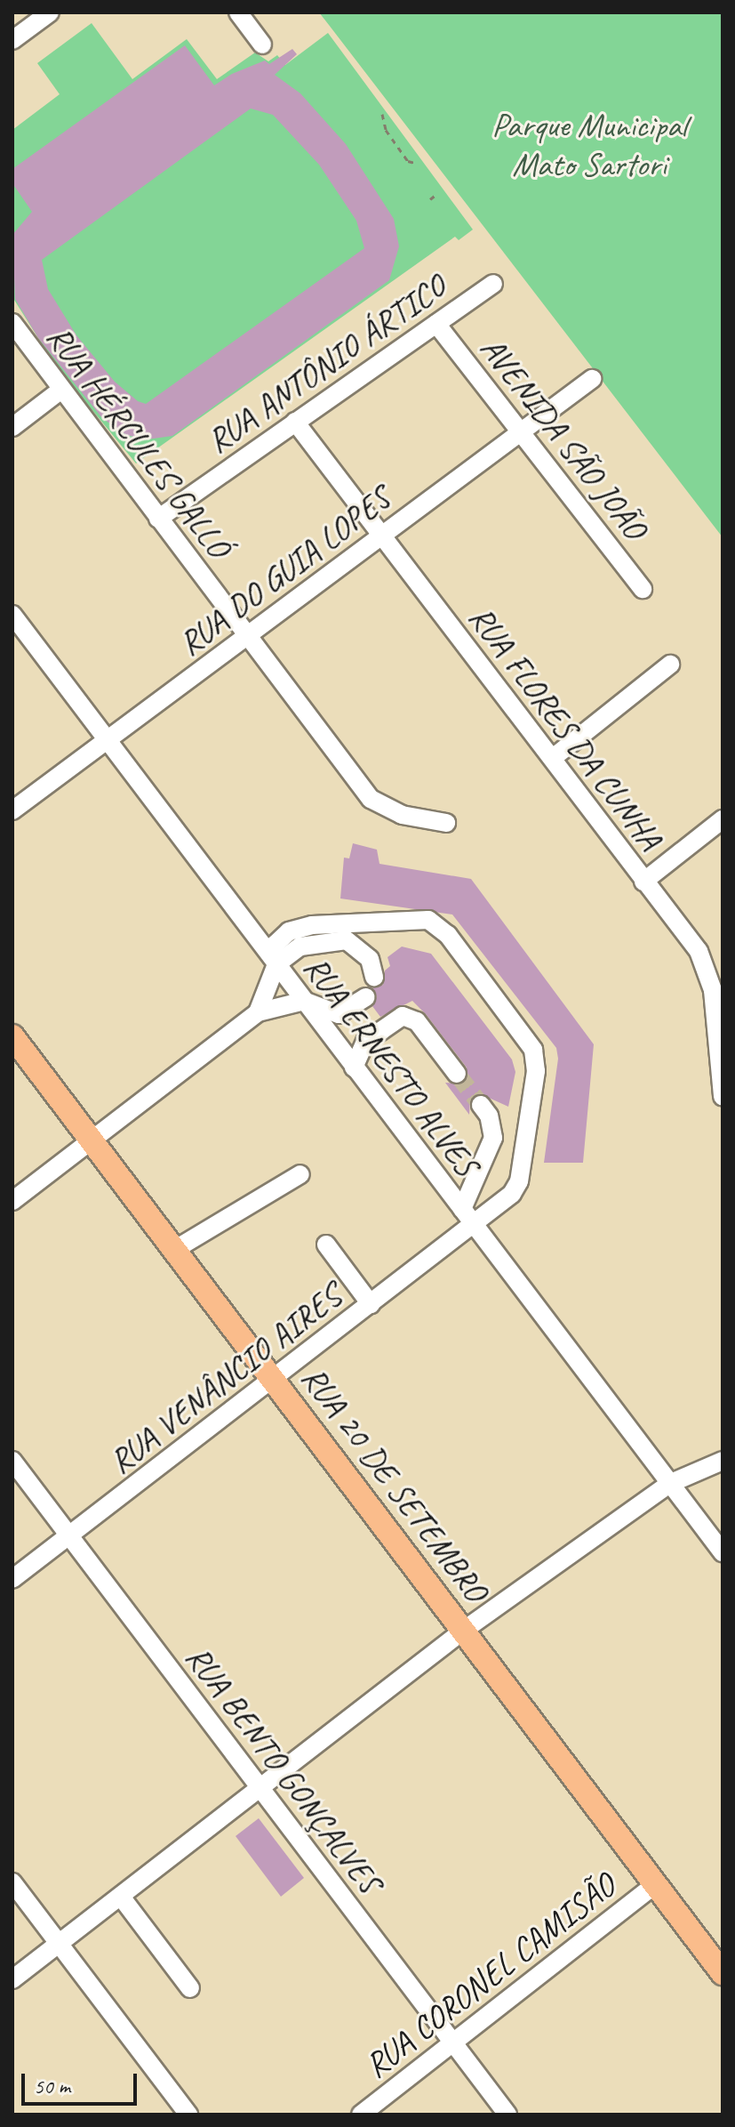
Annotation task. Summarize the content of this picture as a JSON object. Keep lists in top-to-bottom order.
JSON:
{
  "streets": {
    "main road": ["RUA 20 DE SETEMBRO"],
    "street": [
      "RUA ANTÔNIO ÁRTICO",
      "AVENIDA SÃO JOÃO",
      "RUA HÉRCULES GALLÓ",
      "RUA DO GUIA LOPES",
      "RUA FLORES DA CUNHA",
      "RUA ERNESTO ALVES",
      "RUA VENÂNCIO AIRES",
      "RUA BENTO GONÇALVES",
      "RUA CORONEL CAMISÃO"
    ]
  },
  "crossings": [
    ["RUA ANTÔNIO ÁRTICO", "AVENIDA SÃO JOÃO"],
    ["RUA ANTÔNIO ÁRTICO", "RUA HÉRCULES GALLÓ"],
    ["RUA ANTÔNIO ÁRTICO", "RUA FLORES DA CUNHA"],
    ["AVENIDA SÃO JOÃO", "RUA DO GUIA LOPES"],
    ["RUA HÉRCULES GALLÓ", "RUA DO GUIA LOPES"],
    ["RUA DO GUIA LOPES", "RUA FLORES DA CUNHA"],
    ["RUA DO GUIA LOPES", "RUA ERNESTO ALVES"],
    ["RUA ERNESTO ALVES", "RUA VENÂNCIO AIRES"],
    ["RUA VENÂNCIO AIRES", "RUA 20 DE SETEMBRO"],
    ["RUA VENÂNCIO AIRES", "RUA BENTO GONÇALVES"],
    ["RUA 20 DE SETEMBRO", "RUA CORONEL CAMISÃO"],
    ["RUA BENTO GONÇALVES", "RUA CORONEL CAMISÃO"]
  ],
  "parks": ["Parque Municipal Mato Sartori"],
  "scale_bar": "50 m"
}
